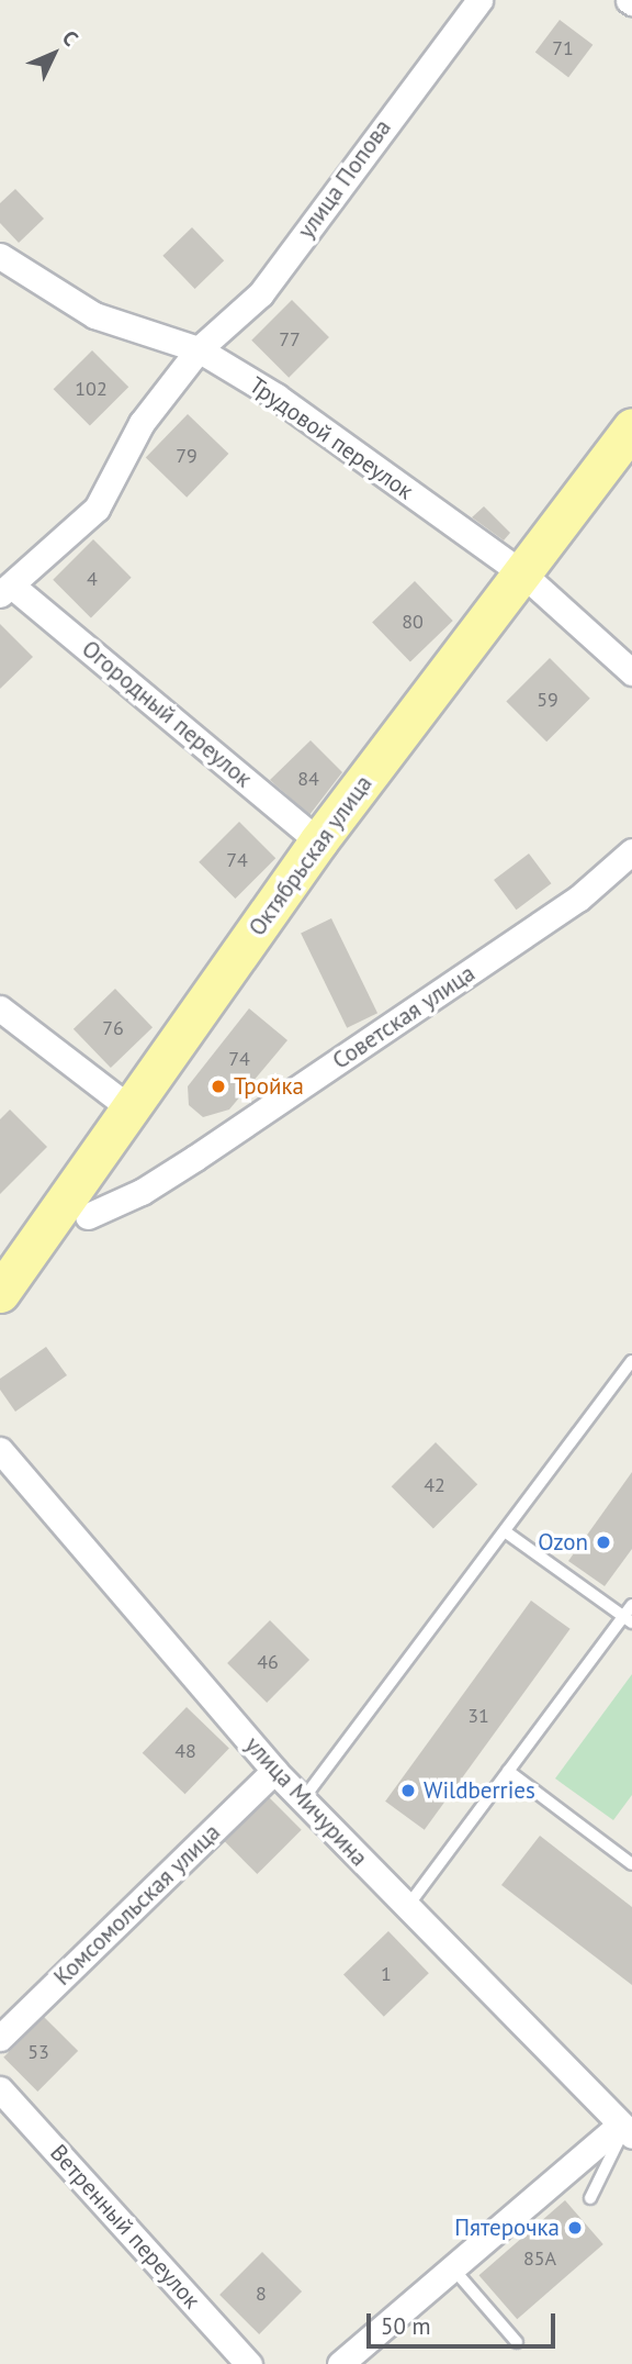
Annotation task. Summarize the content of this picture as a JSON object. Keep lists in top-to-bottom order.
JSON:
{
  "streets": {
    "main road": ["Октябрьская улица"],
    "street": [
      "улица Попова",
      "Трудовой переулок",
      "Огородный переулок",
      "Советская улица",
      "улица Мичурина",
      "Комсомольская улица",
      "Ветренный переулок"
    ]
  },
  "crossings": [
    ["улица Попова", "Трудовой переулок"],
    ["улица Попова", "Огородный переулок"],
    ["Трудовой переулок", "Октябрьская улица"],
    ["Огородный переулок", "Октябрьская улица"],
    ["улица Мичурина", "Комсомольская улица"]
  ],
  "places": [
    "Тройка",
    "Ozon",
    "Wildberries",
    "Пятерочка"
  ],
  "house_numbers": [
    "71",
    "77",
    "102",
    "79",
    "4",
    "80",
    "59",
    "84",
    "74",
    "76",
    "74",
    "42",
    "46",
    "31",
    "48",
    "1",
    "53",
    "85А",
    "8"
  ],
  "scale_bar": "50 m",
  "north": "top right"
}
